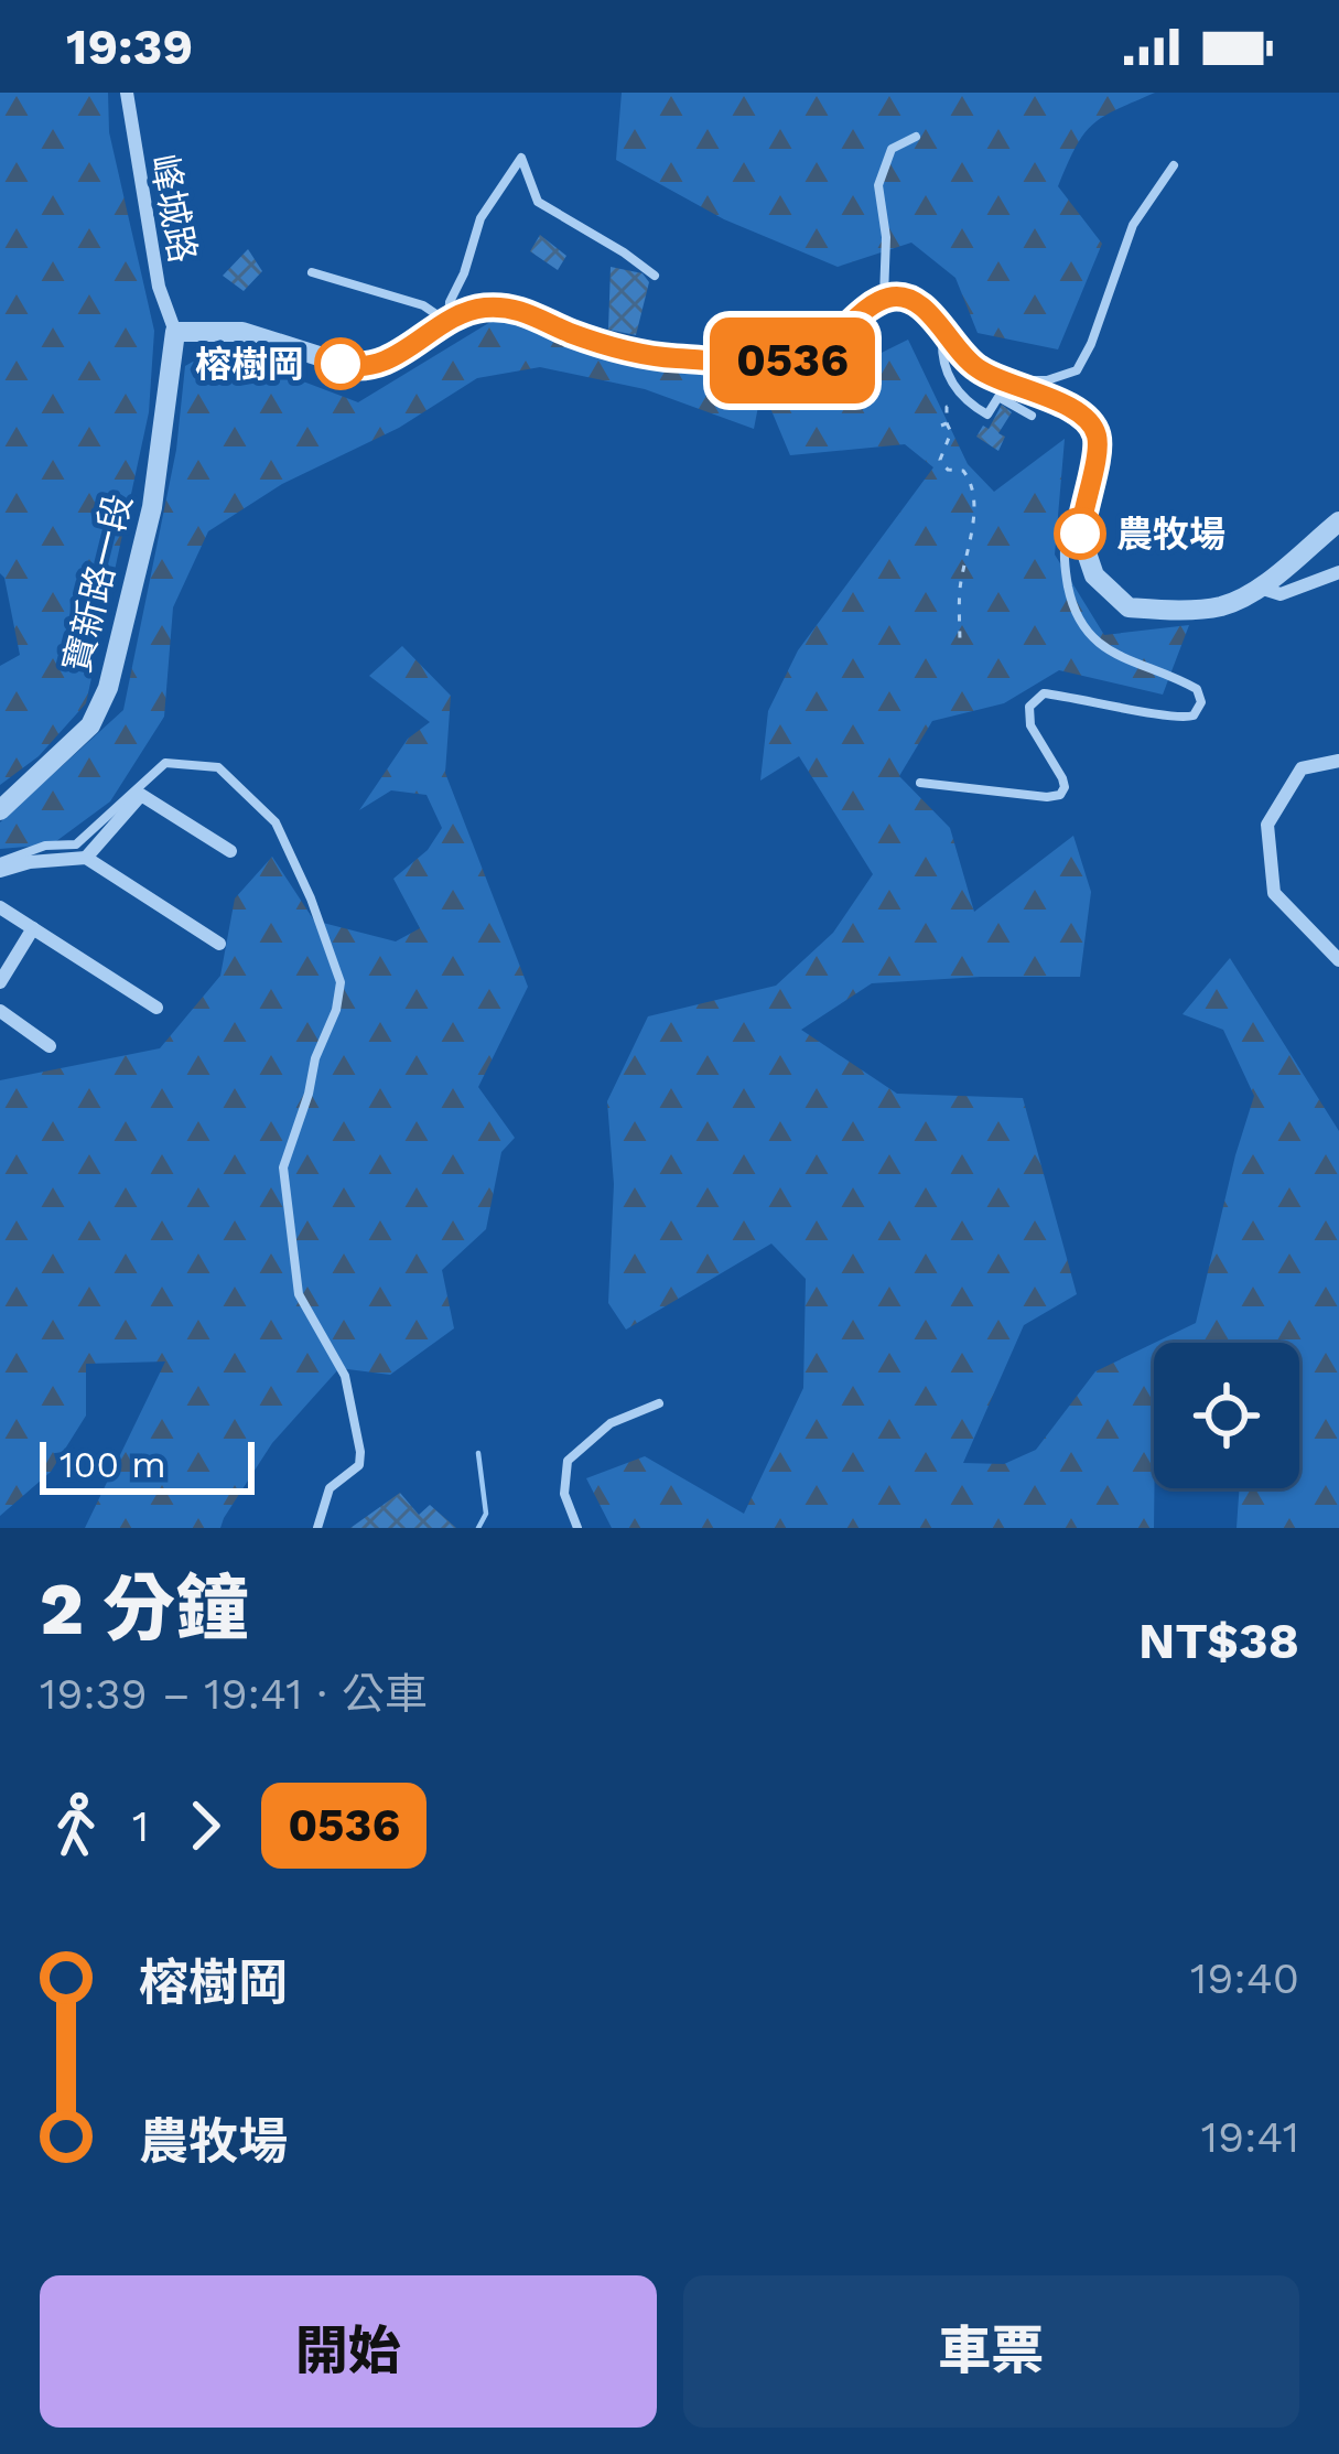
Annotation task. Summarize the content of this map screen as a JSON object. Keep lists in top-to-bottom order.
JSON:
{
  "streets": {
    "street": ["峰城路", "寶新路一段"]
  },
  "crossings": [
    ["峰城路", "寶新路一段"]
  ],
  "places": ["榕樹岡", "農牧場"],
  "lines": ["bus line 0536"],
  "scale_bar": "100 m",
  "page": {
    "status": "19:39",
    "on_map": "0536",
    "scale": "100 m",
    "heading": ["2 分鐘", "19:39 – 19:41 · 公車", "NT$38"],
    "legs": ["1", "0536"],
    "list": [
      {
        "name": "榕樹岡",
        "value": "19:40"
      },
      {
        "name": "農牧場",
        "value": "19:41"
      }
    ],
    "buttons": ["開始", "車票"]
  }
}
